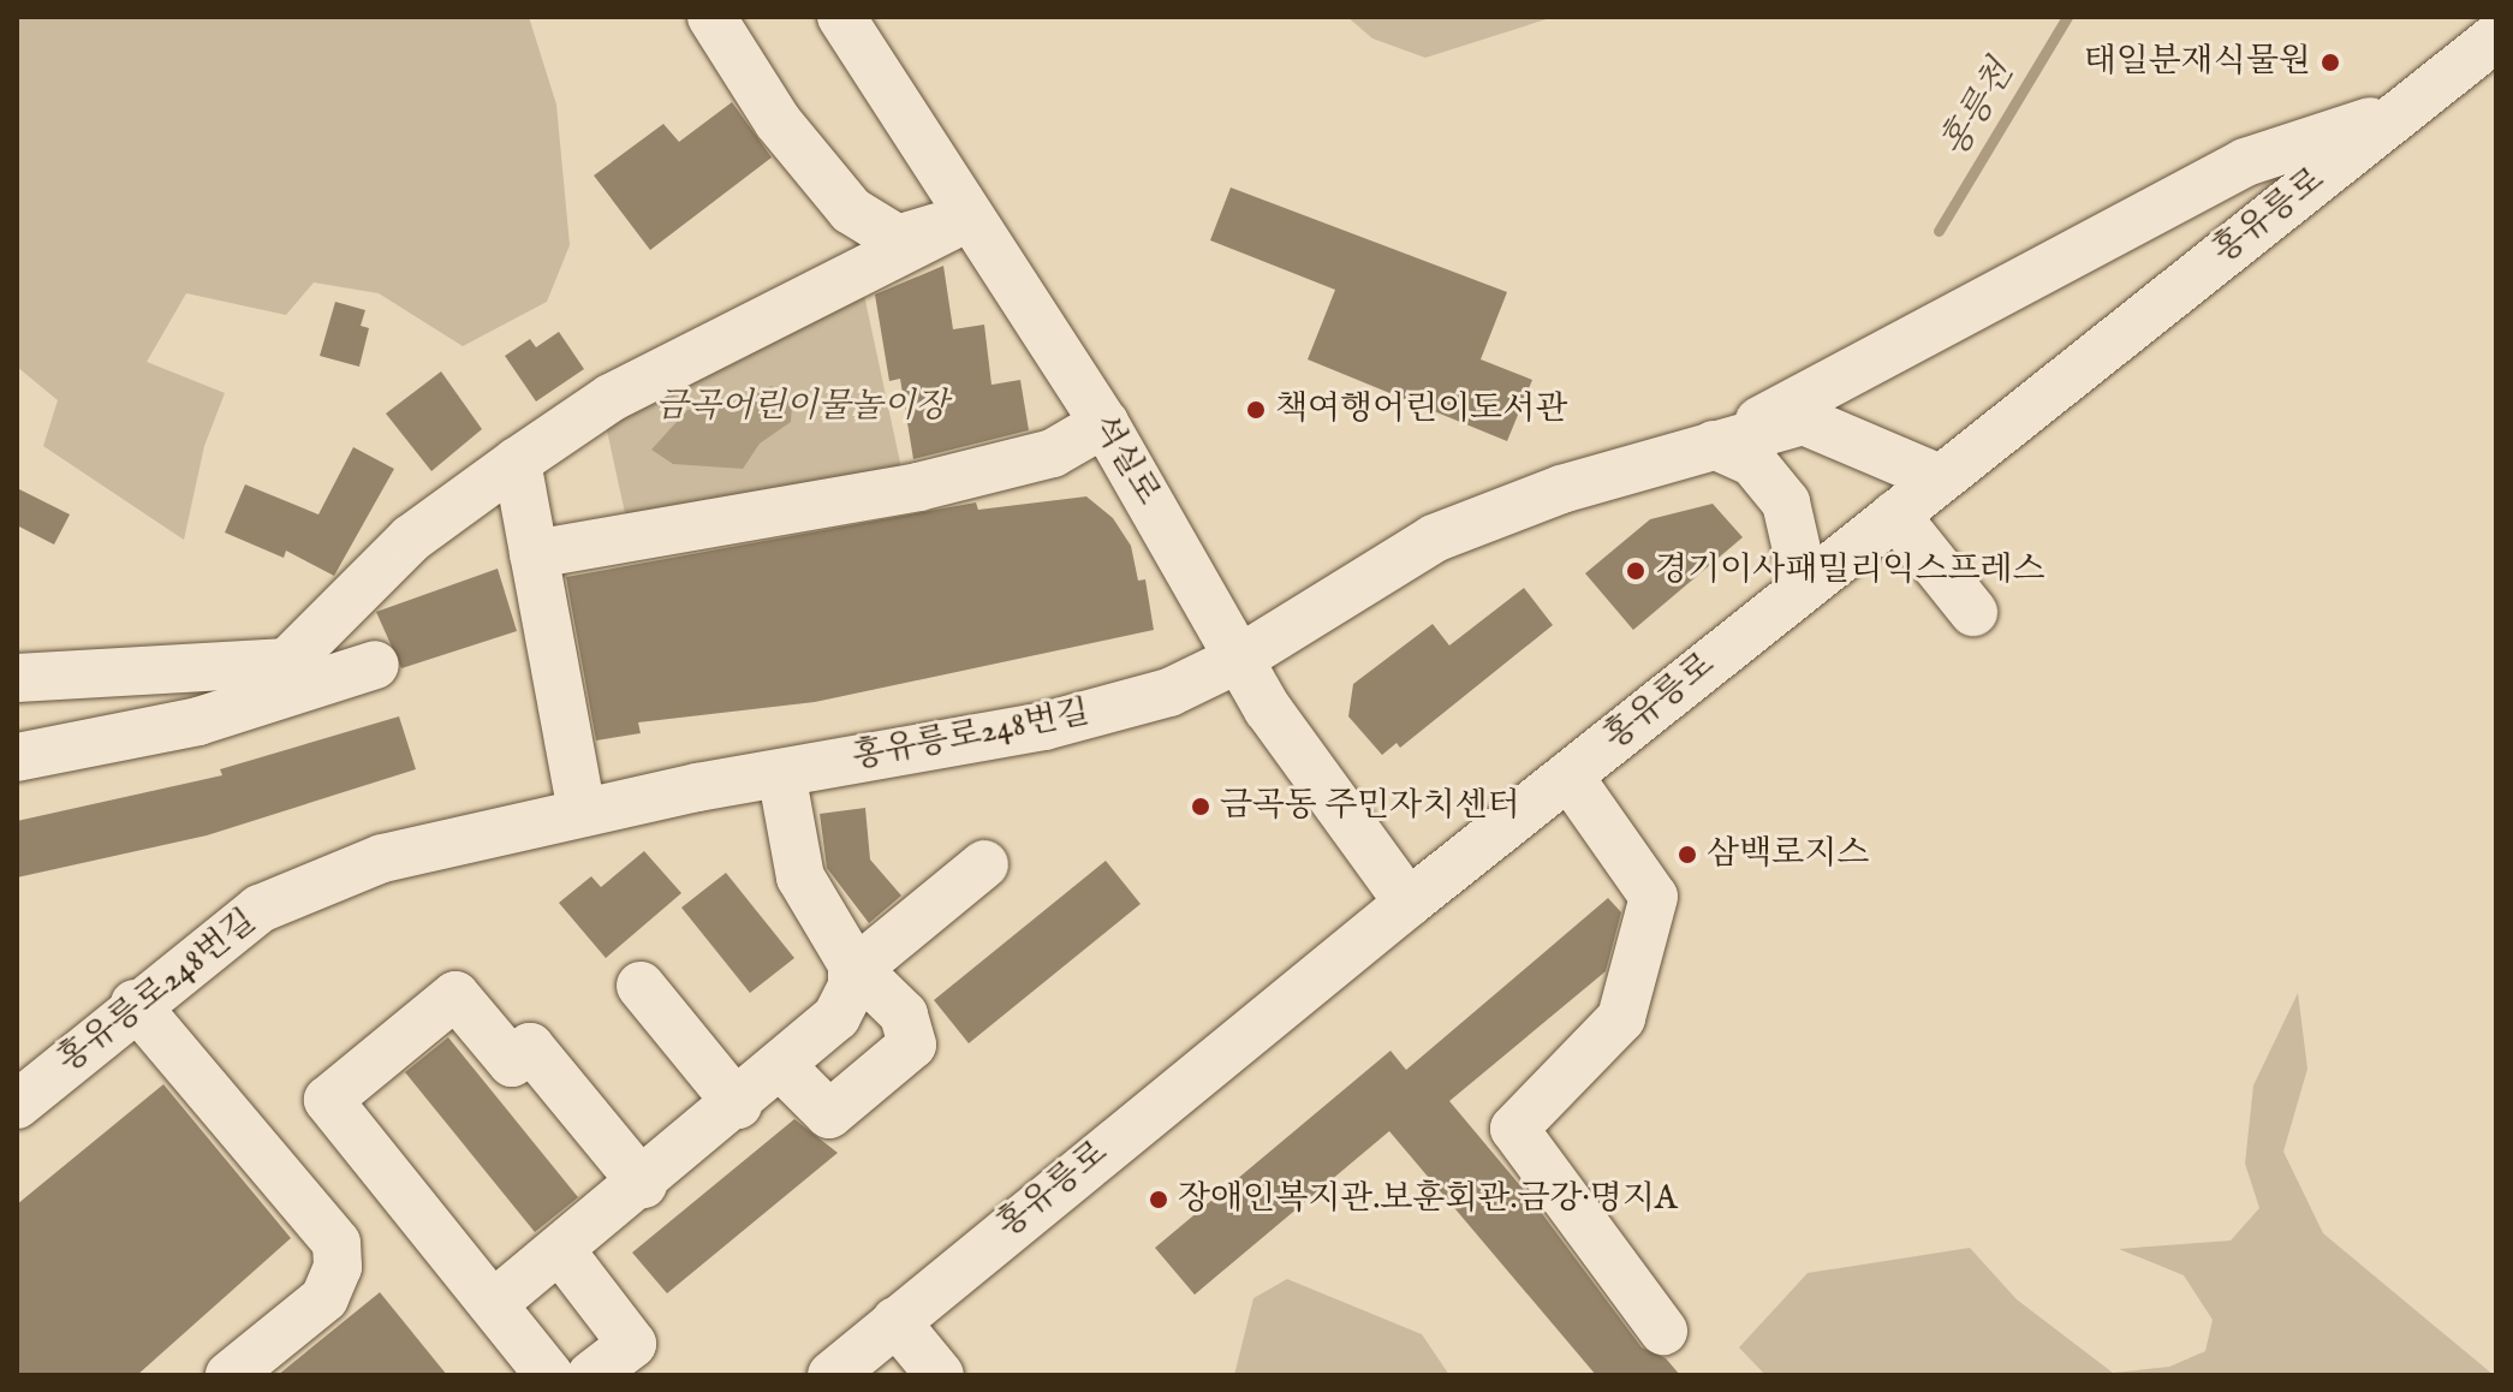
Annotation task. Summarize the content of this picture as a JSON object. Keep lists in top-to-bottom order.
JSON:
{
  "streets": {
    "street": ["홍유릉로", "석실로", "홍유릉로248번길"]
  },
  "crossings": [
    ["홍유릉로", "석실로"],
    ["홍유릉로", "홍유릉로248번길"],
    ["석실로", "홍유릉로248번길"]
  ],
  "water": ["홍릉천"],
  "parks": ["금곡어린이물놀이장"],
  "places": [
    "태일분재식물원",
    "책여행어린이도서관",
    "경기이사패밀리익스프레스",
    "금곡동 주민자치센터",
    "삼백로지스",
    "장애인복지관.보훈회관.금강·명지A"
  ]
}
